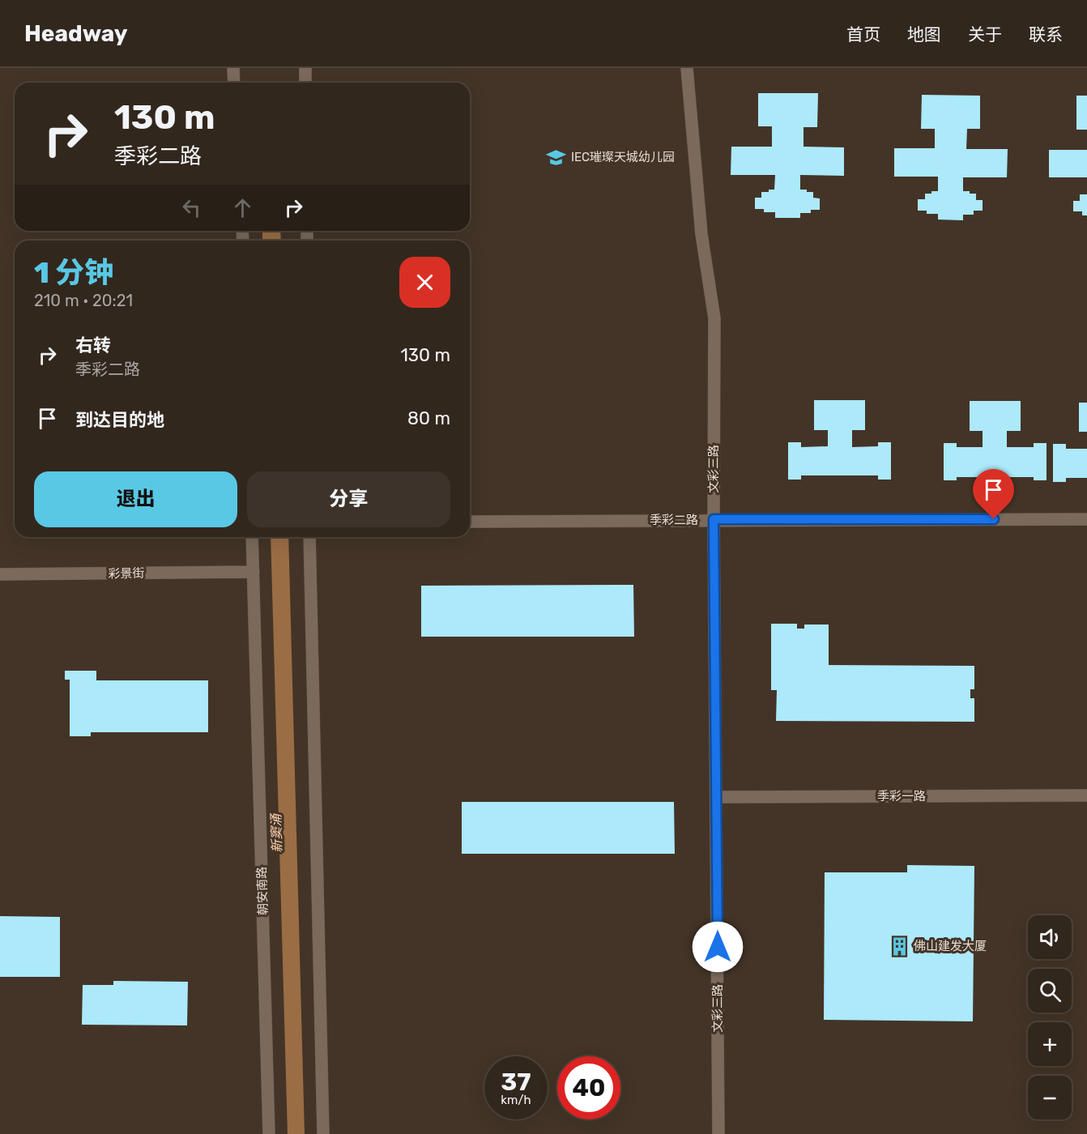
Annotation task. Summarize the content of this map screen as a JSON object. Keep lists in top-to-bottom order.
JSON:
{
  "streets": {
    "street": [
      "文彩三路",
      "季彩二路",
      "彩景街",
      "季彩一路",
      "朝安南路"
    ]
  },
  "crossings": [
    ["文彩三路", "季彩二路"],
    ["文彩三路", "季彩一路"],
    ["彩景街", "朝安南路"]
  ],
  "water": ["新窦涌"],
  "places": {
    "school or university": ["IEC璀璨天城幼儿园"],
    "building": ["佛山建发大厦"]
  },
  "page": {
    "header": "Headway",
    "nav": [
      "首页",
      "地图",
      "关于",
      "联系"
    ],
    "turn": ["130 m", "季彩二路"],
    "heading": ["1 分钟", "210 m · 20:21"],
    "list": [
      {
        "name": "右转",
        "note": "季彩二路",
        "value": "130 m"
      },
      {
        "name": "到达目的地",
        "value": "80 m"
      }
    ],
    "buttons": ["退出", "分享"],
    "map_buttons": ["+", "−"],
    "speed": "37 km/h",
    "limit": "40"
  }
}
